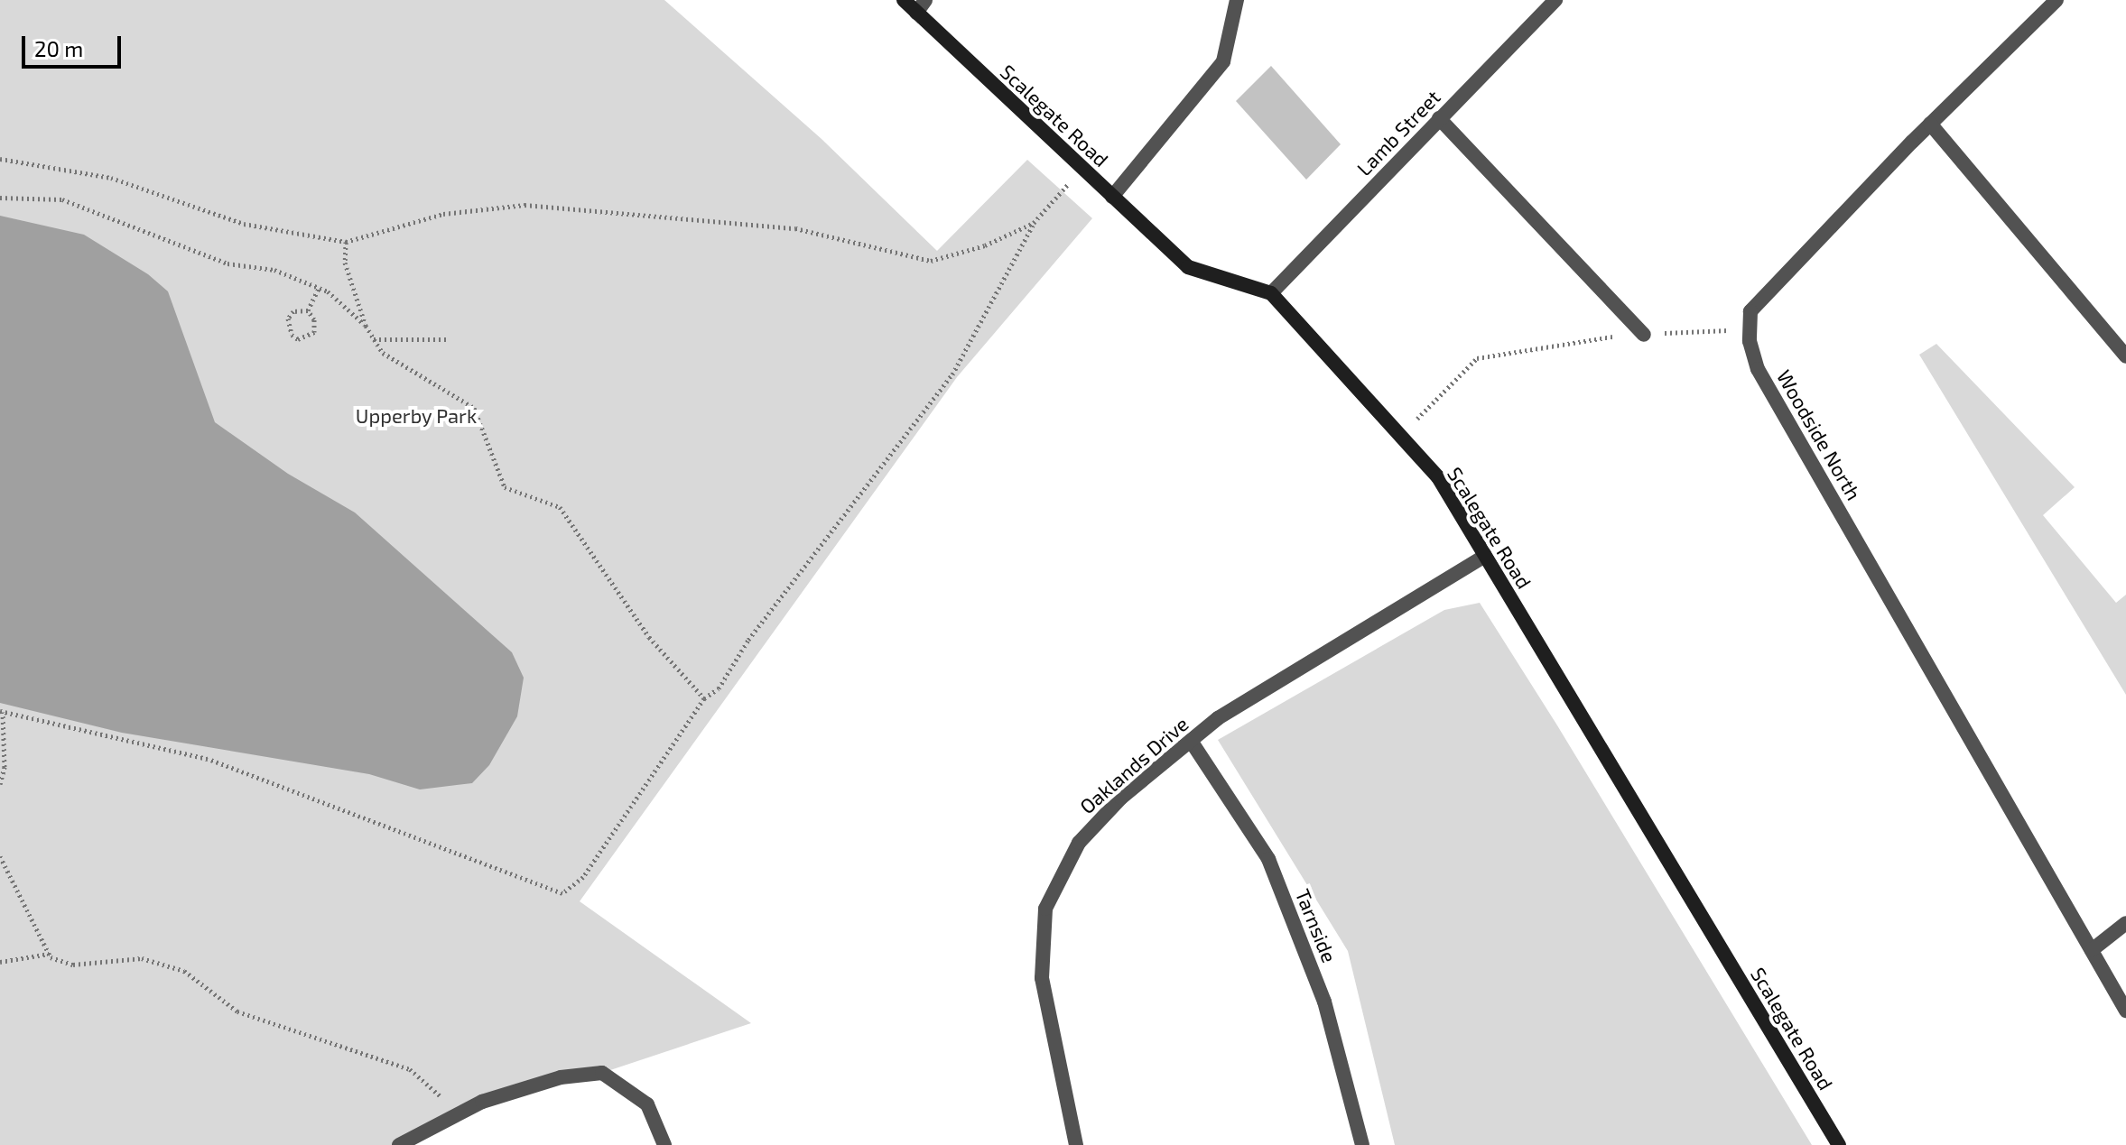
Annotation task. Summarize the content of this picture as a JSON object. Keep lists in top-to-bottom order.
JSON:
{
  "streets": {
    "street": [
      "Scalegate Road",
      "Lamb Street",
      "Woodside North",
      "Oaklands Drive",
      "Tarnside"
    ]
  },
  "crossings": [
    ["Scalegate Road", "Lamb Street"],
    ["Scalegate Road", "Oaklands Drive"],
    ["Oaklands Drive", "Tarnside"]
  ],
  "parks": ["Upperby Park"],
  "scale_bar": "20 m"
}
